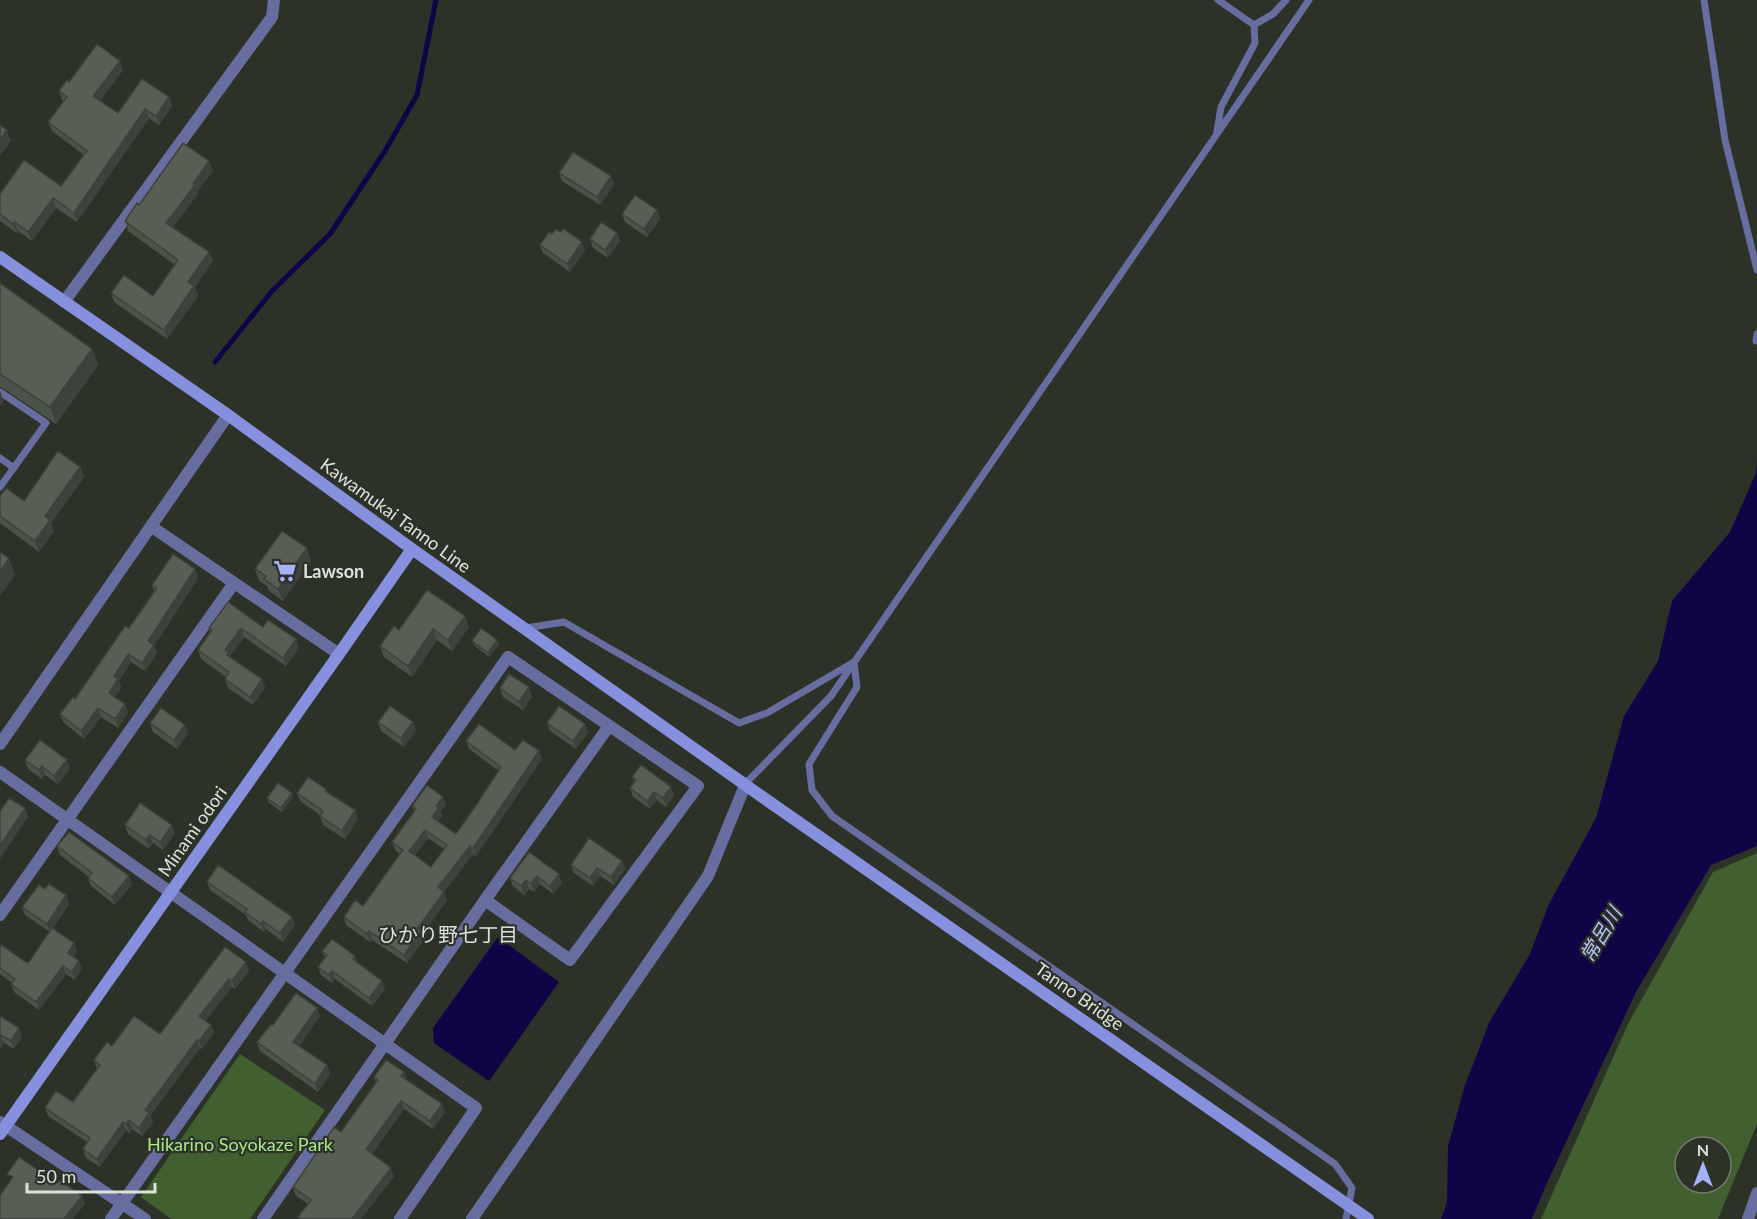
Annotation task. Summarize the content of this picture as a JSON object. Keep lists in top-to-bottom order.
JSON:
{
  "streets": {
    "main road": ["Kawamukai Tanno Line", "Minami odori", "Tanno Bridge"]
  },
  "crossings": [
    ["Kawamukai Tanno Line", "Minami odori"],
    ["Kawamukai Tanno Line", "Tanno Bridge"]
  ],
  "districts": ["ひかり野七丁目"],
  "water": ["常呂川"],
  "parks": ["Hikarino Soyokaze Park"],
  "places": {
    "supermarket": ["Lawson"]
  },
  "scale_bar": "50 m",
  "north": "top"
}
